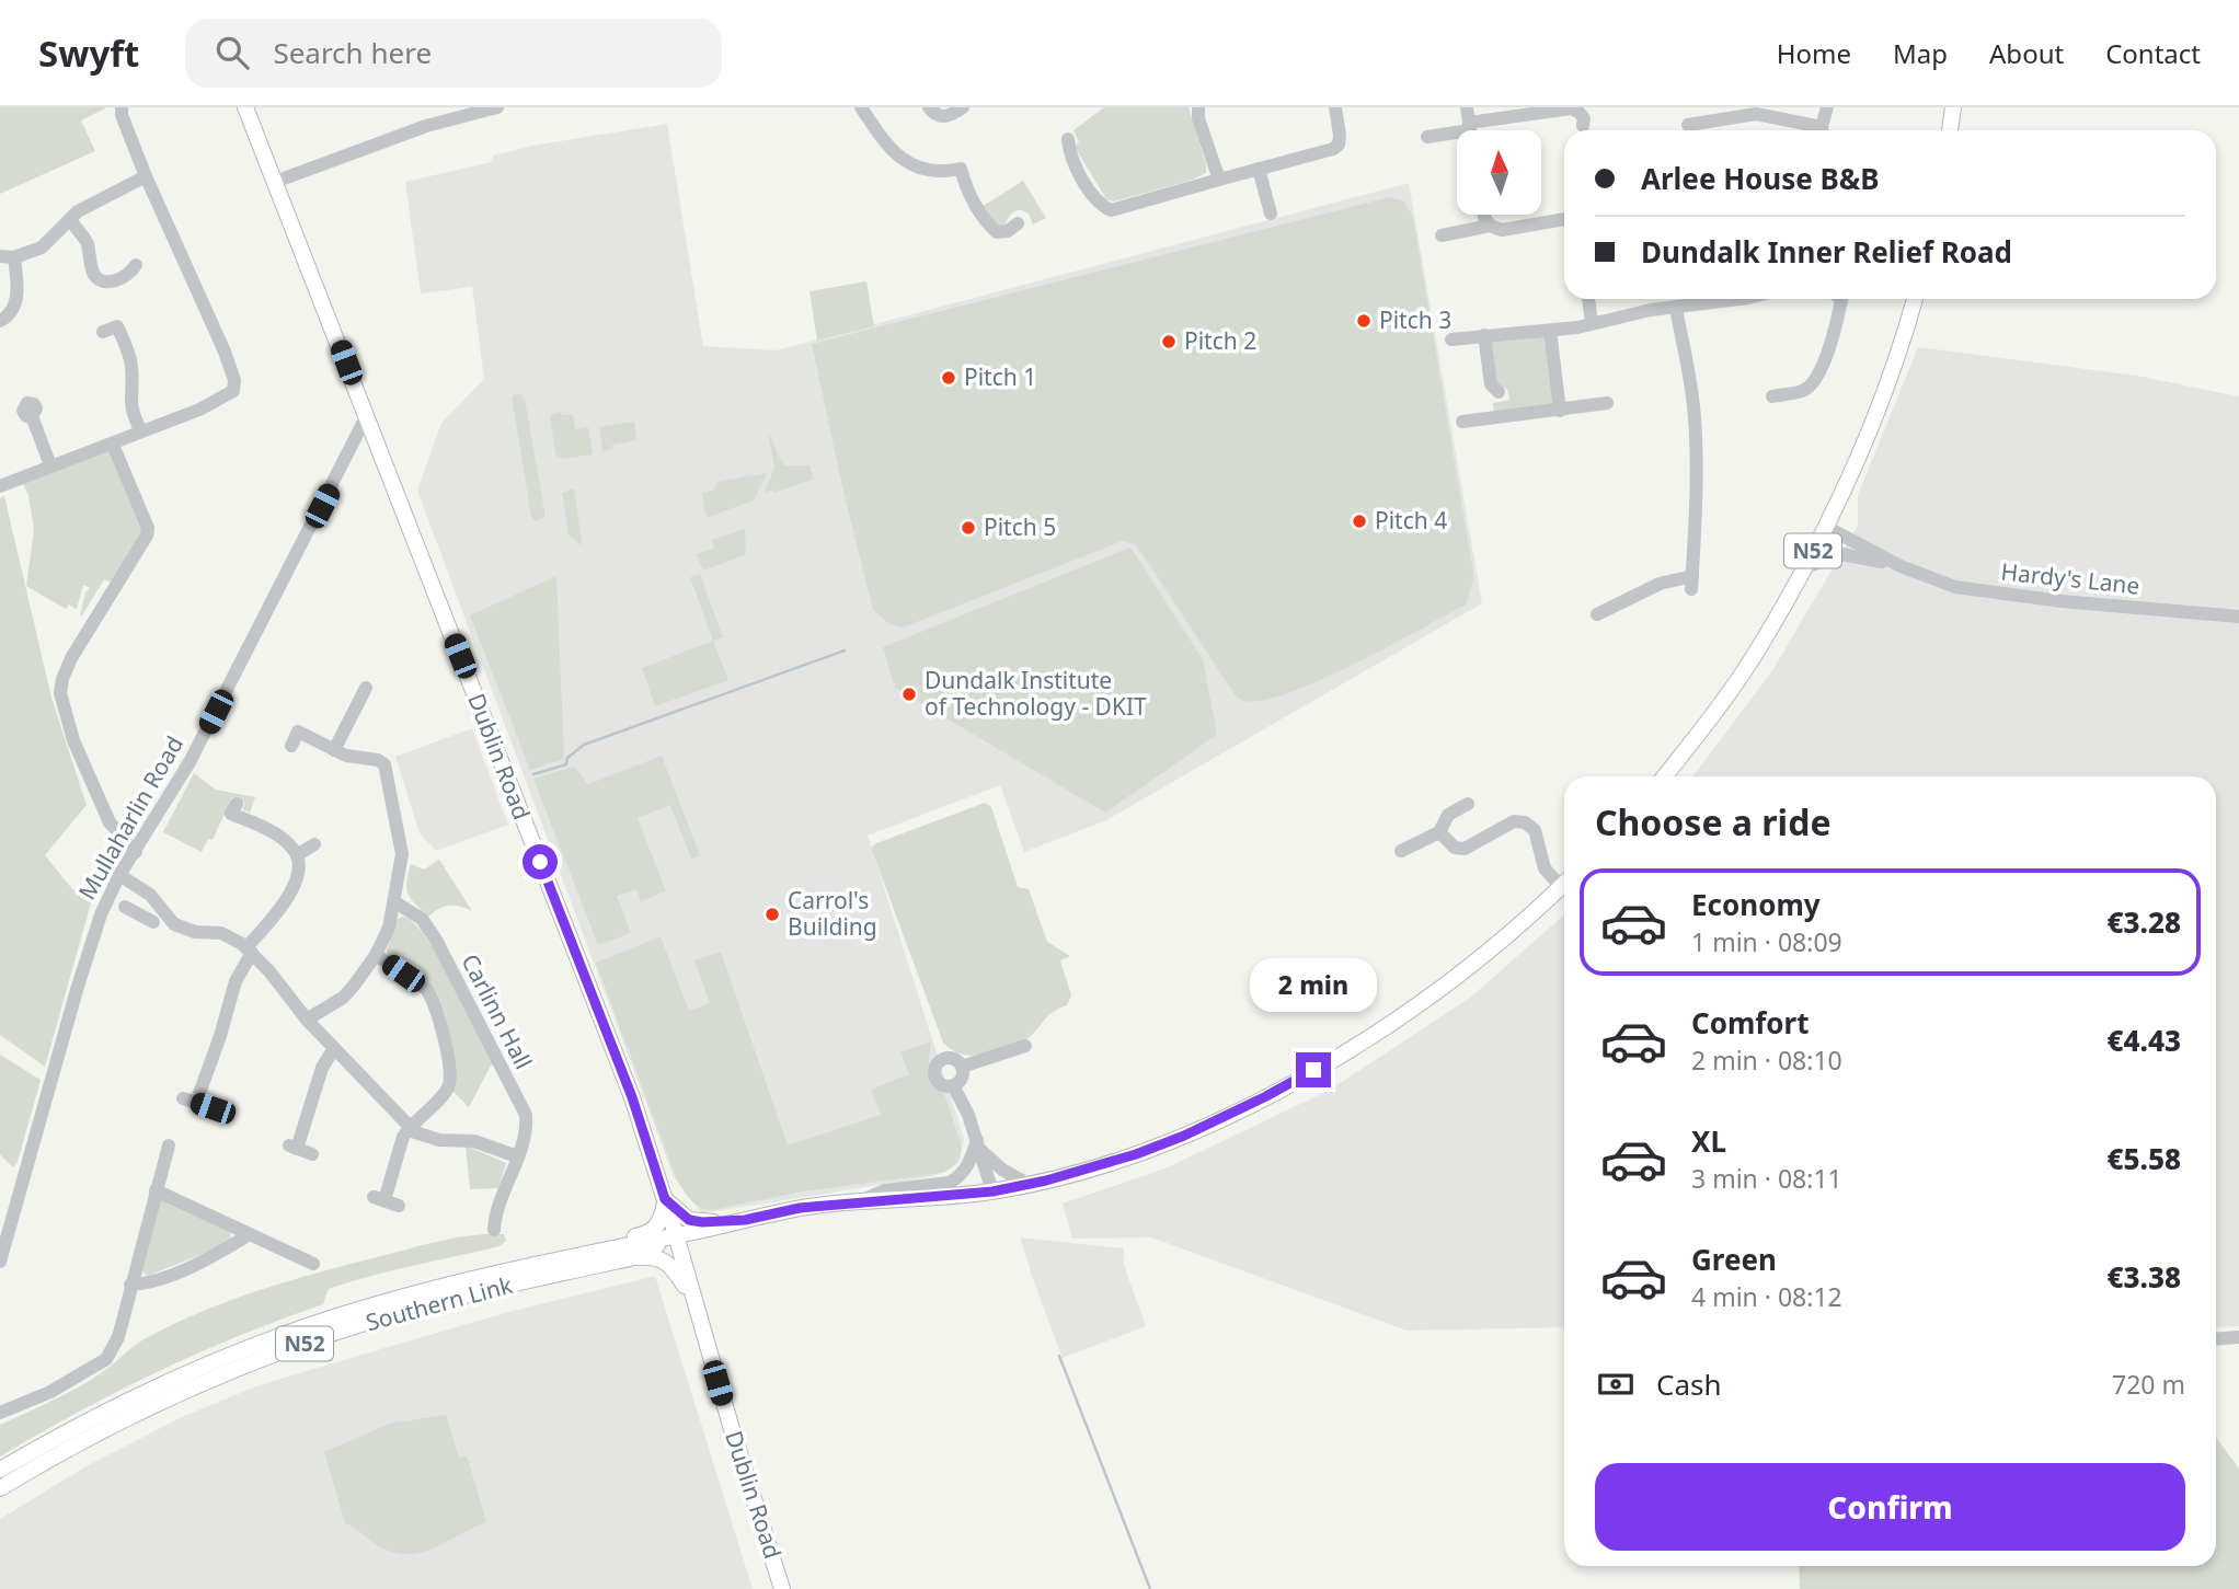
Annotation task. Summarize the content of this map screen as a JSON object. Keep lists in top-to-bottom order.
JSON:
{
  "streets": {
    "main road": ["N52", "Dublin Road", "Southern Link"],
    "street": ["Hardy's Lane", "Mullaharlin Road", "Carlinn Hall"]
  },
  "crossings": [
    ["N52", "Hardy's Lane"],
    ["N52", "Dublin Road"],
    ["N52", "Southern Link"],
    ["Dublin Road", "Mullaharlin Road"],
    ["Dublin Road", "Southern Link"]
  ],
  "places": [
    "Pitch 3",
    "Pitch 2",
    "Pitch 1",
    "Pitch 4",
    "Pitch 5",
    "Dundalk Institute of Technology - DKIT",
    "Carrol's Building"
  ],
  "north": "top",
  "page": {
    "header": "Swyft",
    "search": "Search here",
    "nav": [
      "Home",
      "Map",
      "About",
      "Contact"
    ],
    "banner": ["Arlee House B&B", "Dundalk Inner Relief Road"],
    "heading": "Choose a ride",
    "list": [
      {
        "name": "Economy",
        "note": "1 min · 08:09",
        "value": "€3.28"
      },
      {
        "name": "Comfort",
        "note": "2 min · 08:10",
        "value": "€4.43"
      },
      {
        "name": "XL",
        "note": "3 min · 08:11",
        "value": "€5.58"
      },
      {
        "name": "Green",
        "note": "4 min · 08:12",
        "value": "€3.38"
      }
    ],
    "bubble": "2 min",
    "pay": ["Cash", "720 m"],
    "buttons": "Confirm"
  }
}
